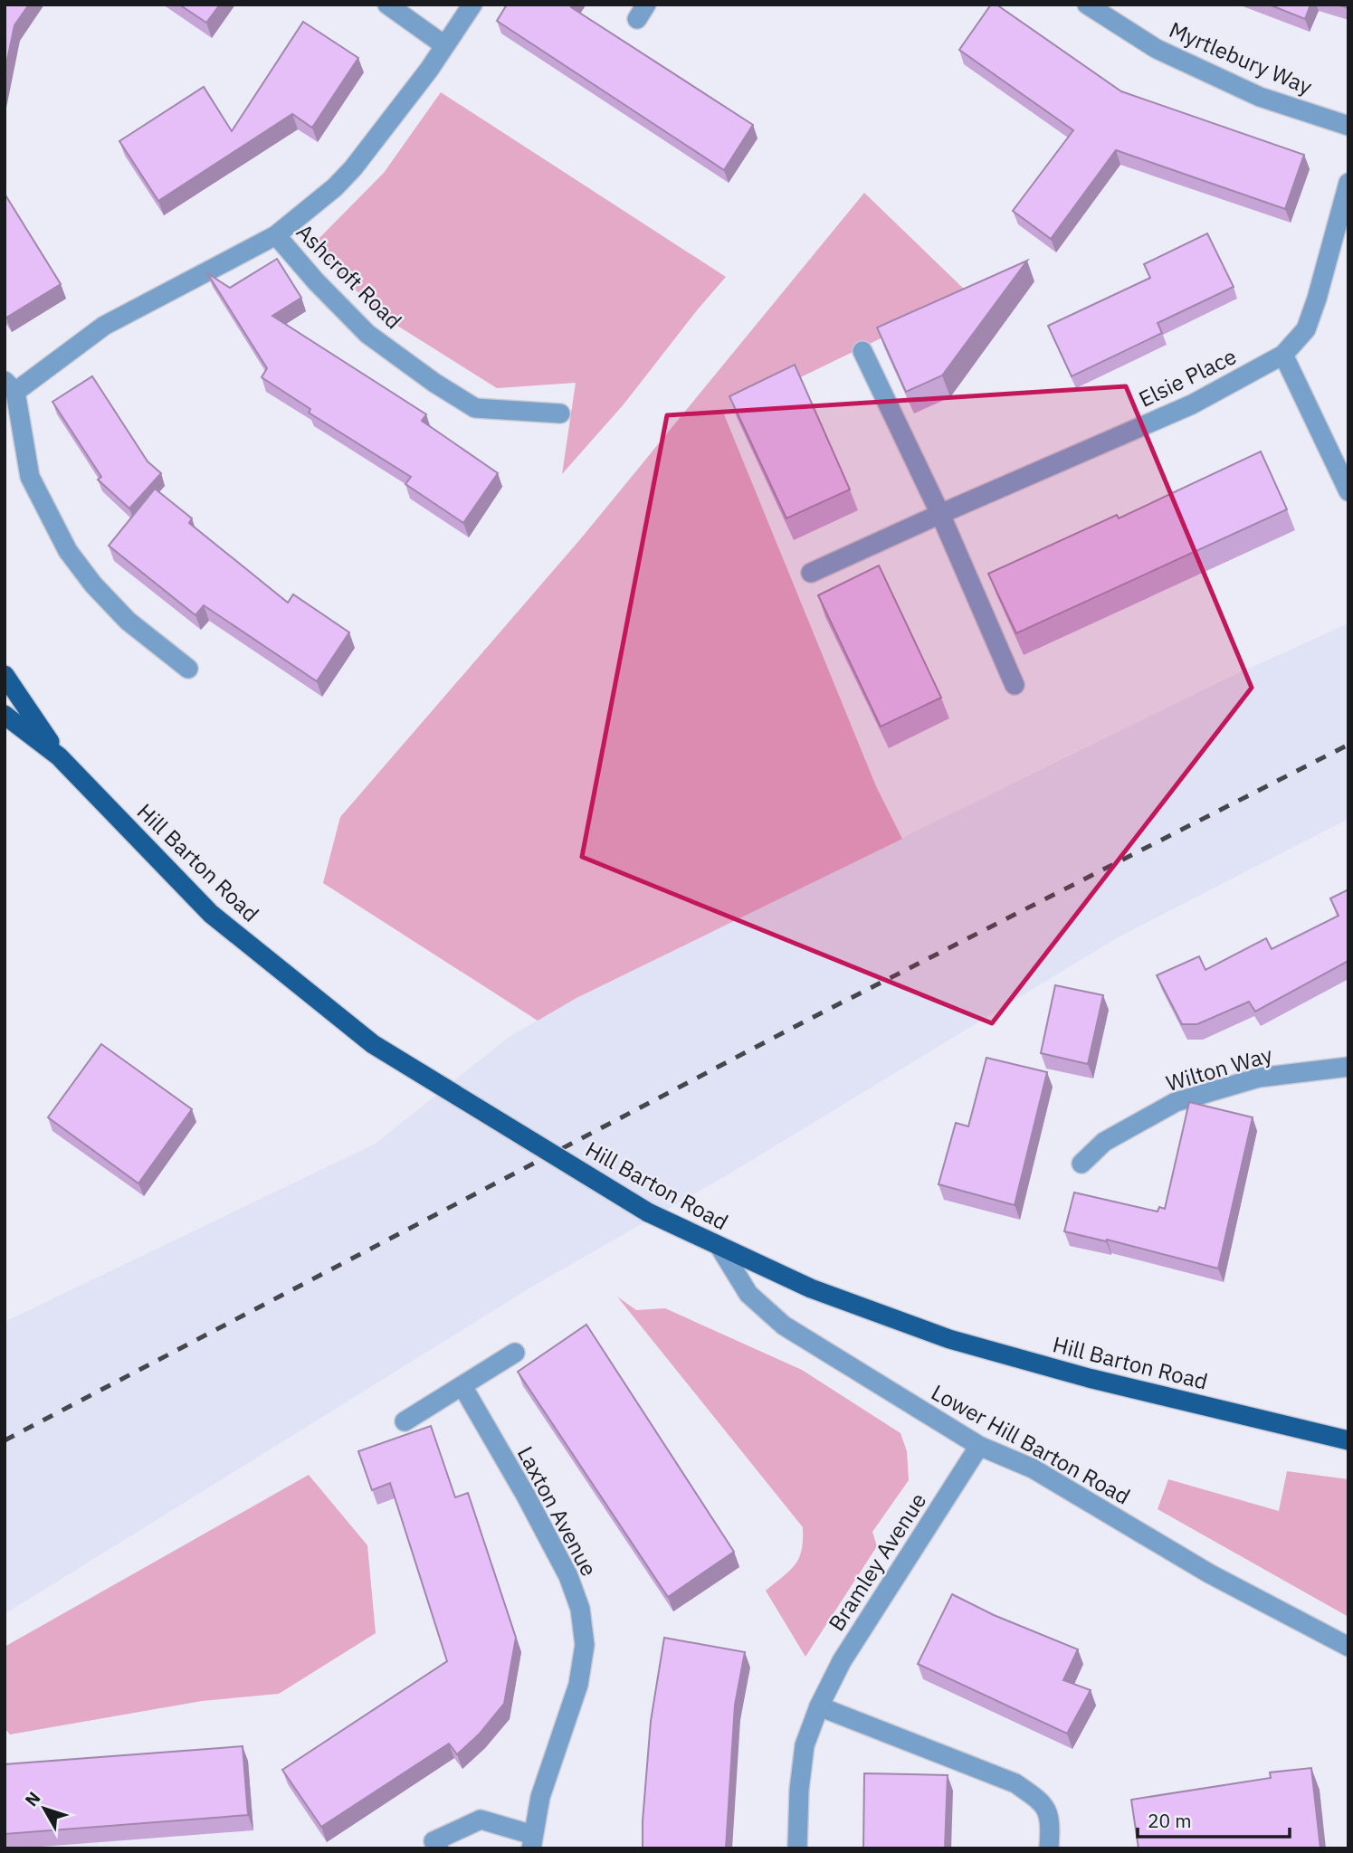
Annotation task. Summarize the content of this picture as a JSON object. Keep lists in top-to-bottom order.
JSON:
{
  "streets": {
    "main road": ["Hill Barton Road"],
    "street": [
      "Myrtlebury Way",
      "Ashcroft Road",
      "Elsie Place",
      "Wilton Way",
      "Lower Hill Barton Road",
      "Laxton Avenue",
      "Bramley Avenue"
    ]
  },
  "crossings": [
    ["Hill Barton Road", "Lower Hill Barton Road"],
    ["Lower Hill Barton Road", "Bramley Avenue"]
  ],
  "scale_bar": "20 m",
  "north": "top left"
}
